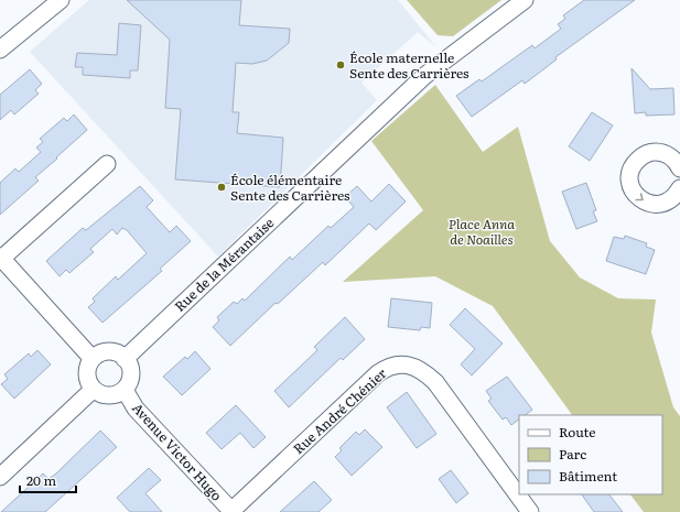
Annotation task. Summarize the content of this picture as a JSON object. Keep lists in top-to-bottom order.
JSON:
{
  "streets": {
    "street": ["Rue de la Mérantaise", "Rue André Chénier", "Avenue Victor Hugo"]
  },
  "crossings": [
    ["Rue de la Mérantaise", "Avenue Victor Hugo"],
    ["Rue André Chénier", "Avenue Victor Hugo"]
  ],
  "parks": ["Place Anna de Noailles"],
  "places": ["École maternelle Sente des Carrières", "École élémentaire Sente des Carrières"],
  "legend": ["Route", "Parc", "Bâtiment"],
  "scale_bar": "20 m"
}
